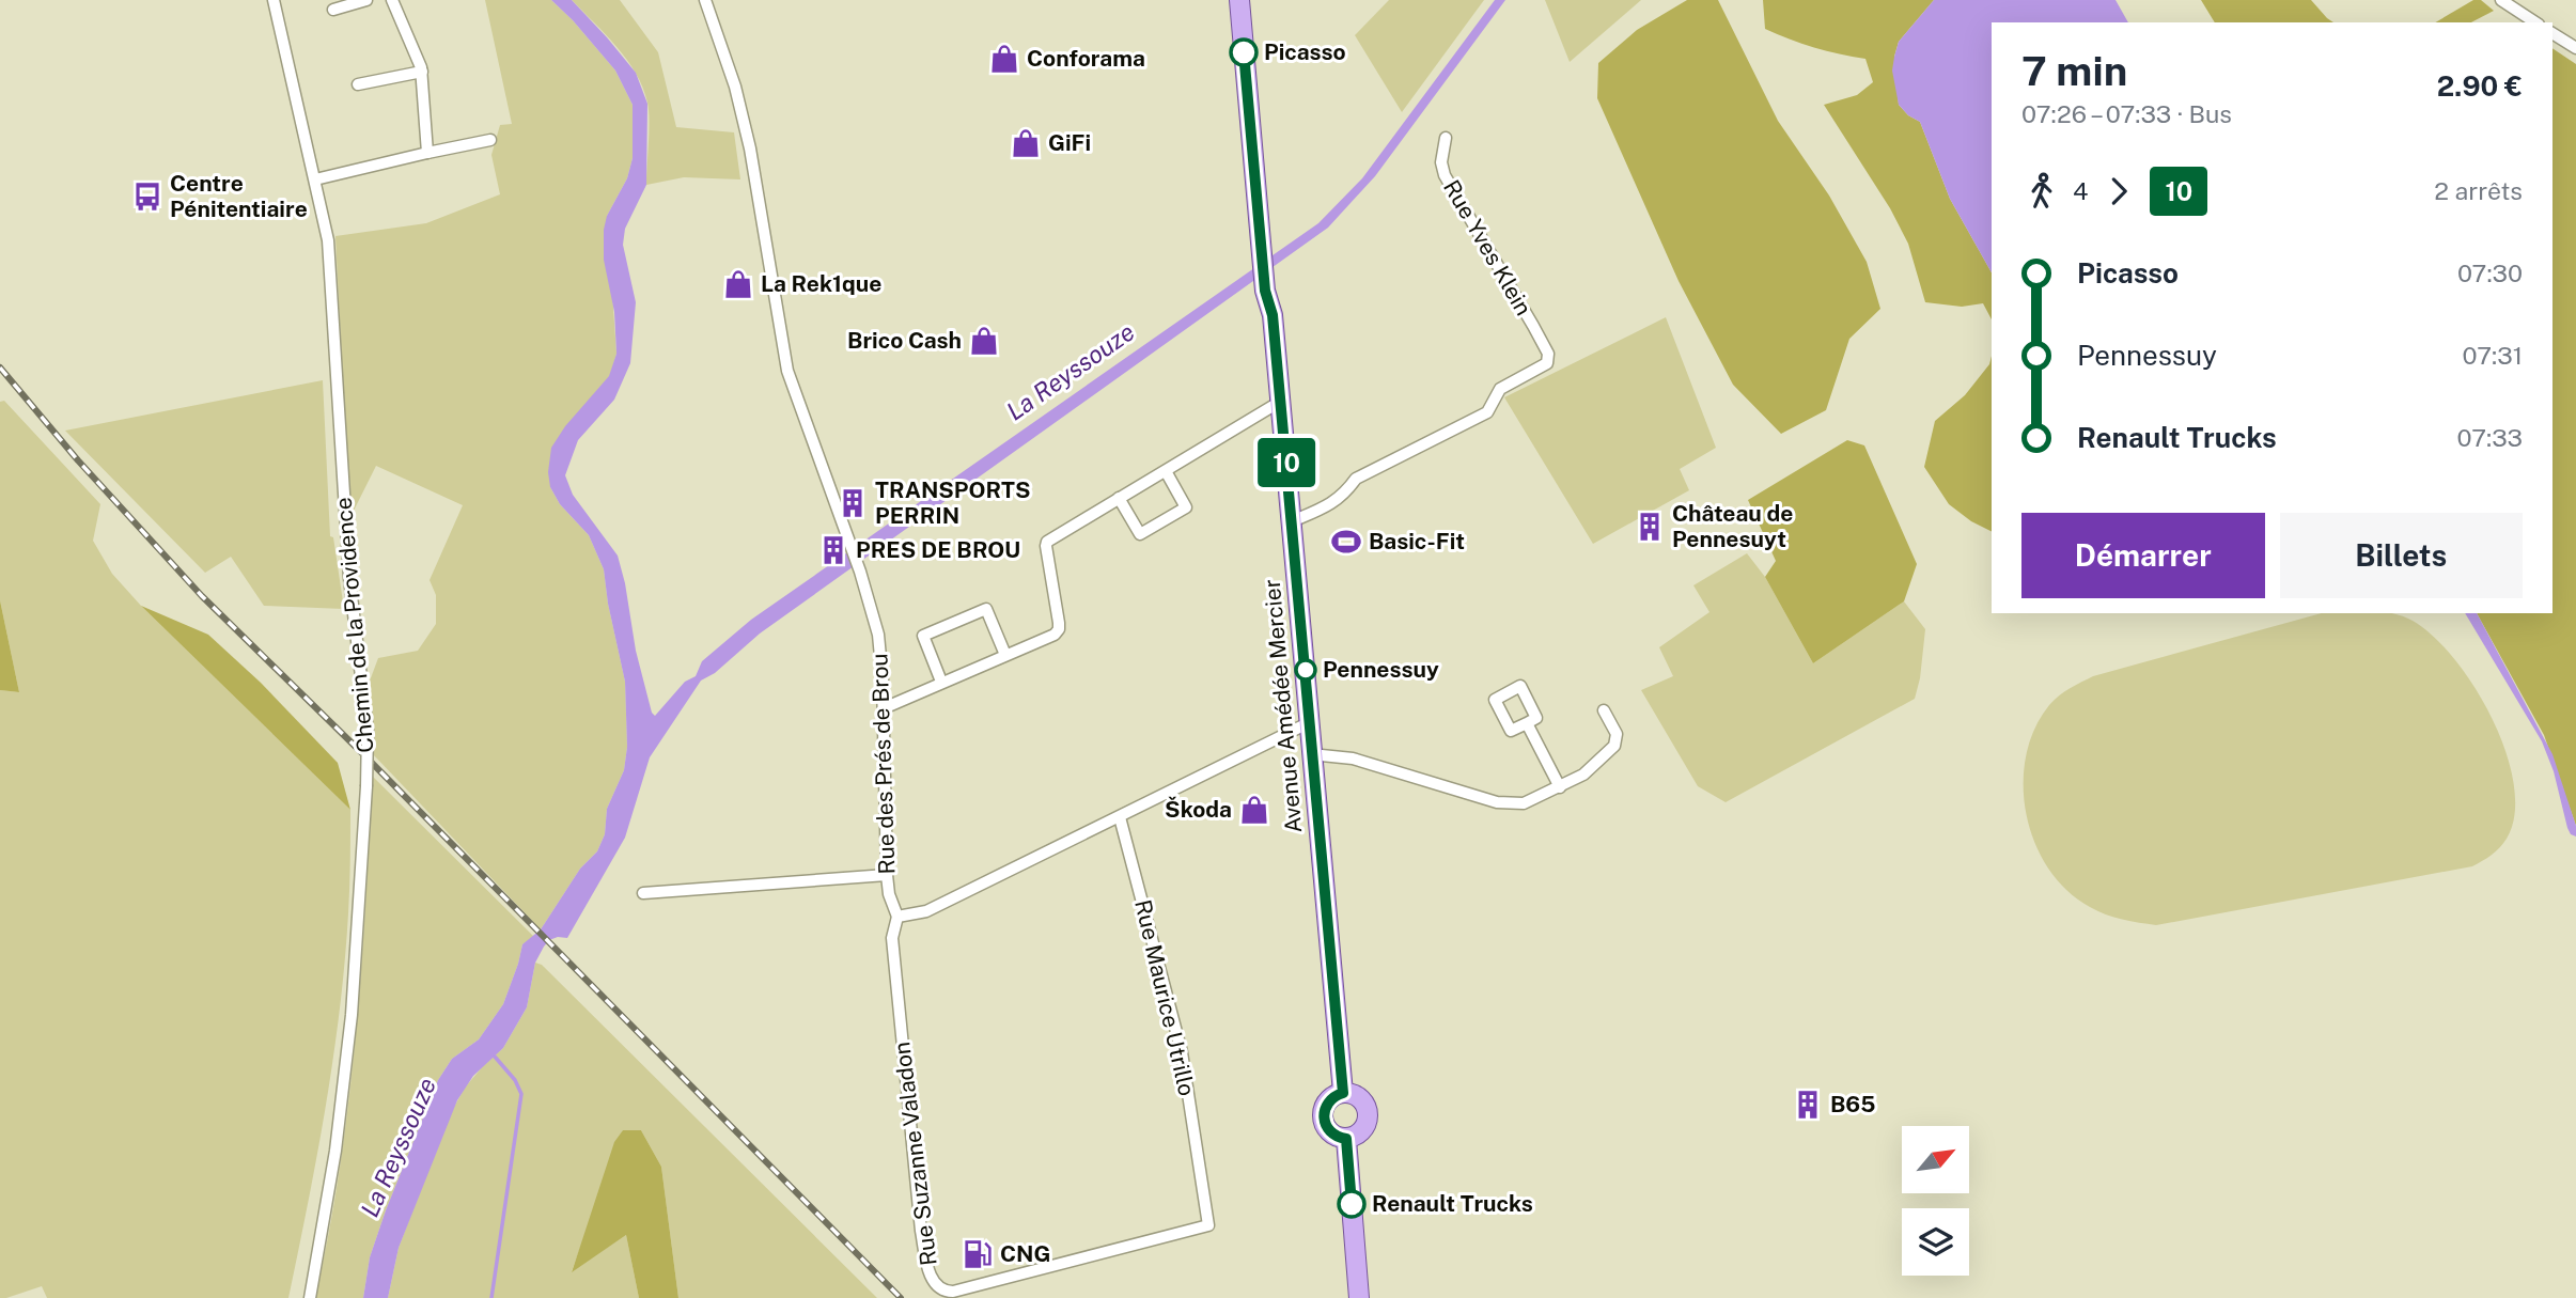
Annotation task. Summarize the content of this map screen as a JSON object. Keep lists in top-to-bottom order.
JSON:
{
  "streets": {
    "main road": ["Avenue Amédée Mercier"],
    "street": [
      "Rue Yves Klein",
      "Chemin de la Providence",
      "Rue des Prés de Brou",
      "Rue Maurice Utrillo",
      "Rue Suzanne Valadon"
    ]
  },
  "crossings": [
    ["Rue Yves Klein", "Avenue Amédée Mercier"],
    ["Rue des Prés de Brou", "Rue Suzanne Valadon"],
    ["Rue Maurice Utrillo", "Rue Suzanne Valadon"]
  ],
  "water": ["La Reyssouze"],
  "places": {
    "other": ["Picasso", "Pennessuy", "Renault Trucks"],
    "shop": [
      "Conforama",
      "GiFi",
      "La Rek1que",
      "Brico Cash",
      "Škoda"
    ],
    "bus stop": ["Centre Pénitentiaire"],
    "building": [
      "TRANSPORTS PERRIN",
      "Château de Pennesuyt",
      "PRES DE BROU",
      "B65"
    ],
    "sports": ["Basic-Fit"],
    "fuel station": ["CNG"]
  },
  "lines": ["bus line 10"],
  "north": "top right",
  "page": {
    "on_map": "10",
    "heading": ["7 min", "07:26 – 07:33 · Bus", "2.90 €"],
    "legs": ["4", "10", "2 arrêts"],
    "list": [
      {
        "name": "Picasso",
        "value": "07:30"
      },
      {
        "name": "Pennessuy",
        "value": "07:31"
      },
      {
        "name": "Renault Trucks",
        "value": "07:33"
      }
    ],
    "buttons": ["Démarrer", "Billets"]
  }
}
